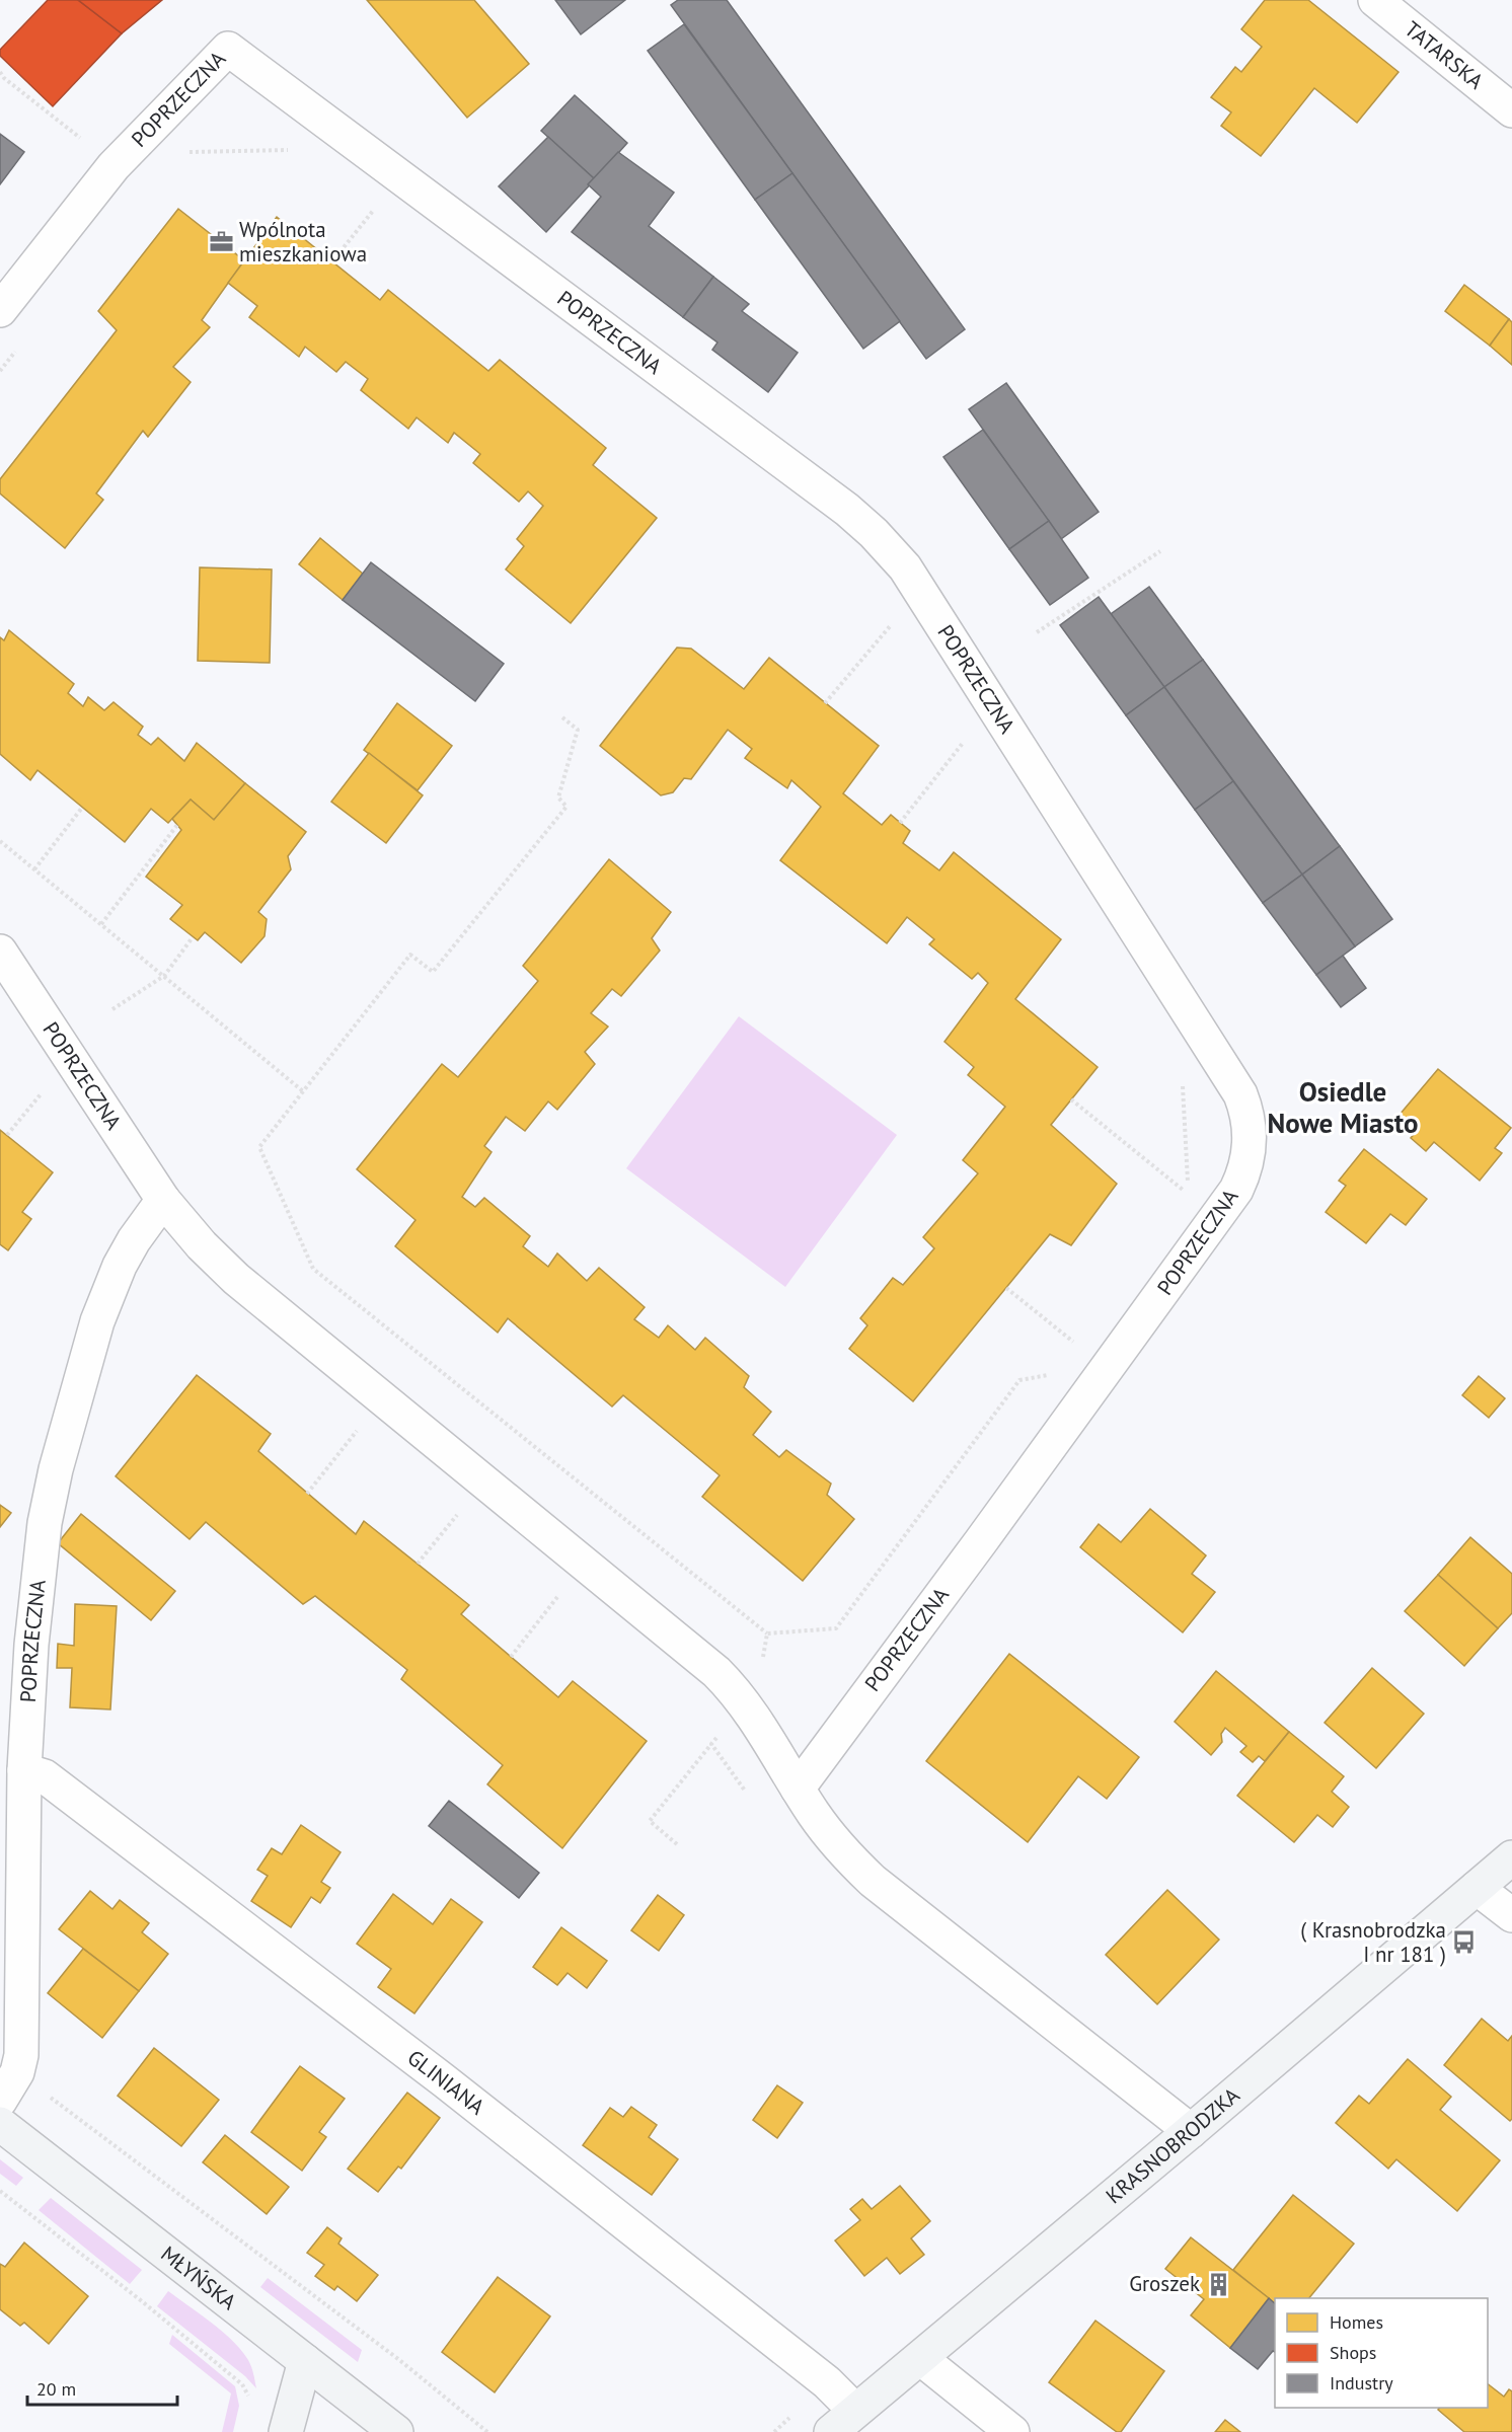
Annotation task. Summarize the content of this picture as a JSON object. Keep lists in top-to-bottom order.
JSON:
{
  "streets": {
    "street": [
      "TATARSKA",
      "POPRZECZNA",
      "GLINIANA",
      "KRASNOBRODZKA",
      "MŁYŃSKA"
    ]
  },
  "crossings": [
    ["POPRZECZNA", "GLINIANA"],
    ["POPRZECZNA", "KRASNOBRODZKA"],
    ["GLINIANA", "KRASNOBRODZKA"]
  ],
  "districts": ["Osiedle Nowe Miasto"],
  "places": {
    "office": ["Wpólnota mieszkaniowa"],
    "bus stop": ["( Krasnobrodzka I nr 181 )"],
    "building": ["Groszek"]
  },
  "legend": ["Homes", "Shops", "Industry"],
  "scale_bar": "20 m"
}
